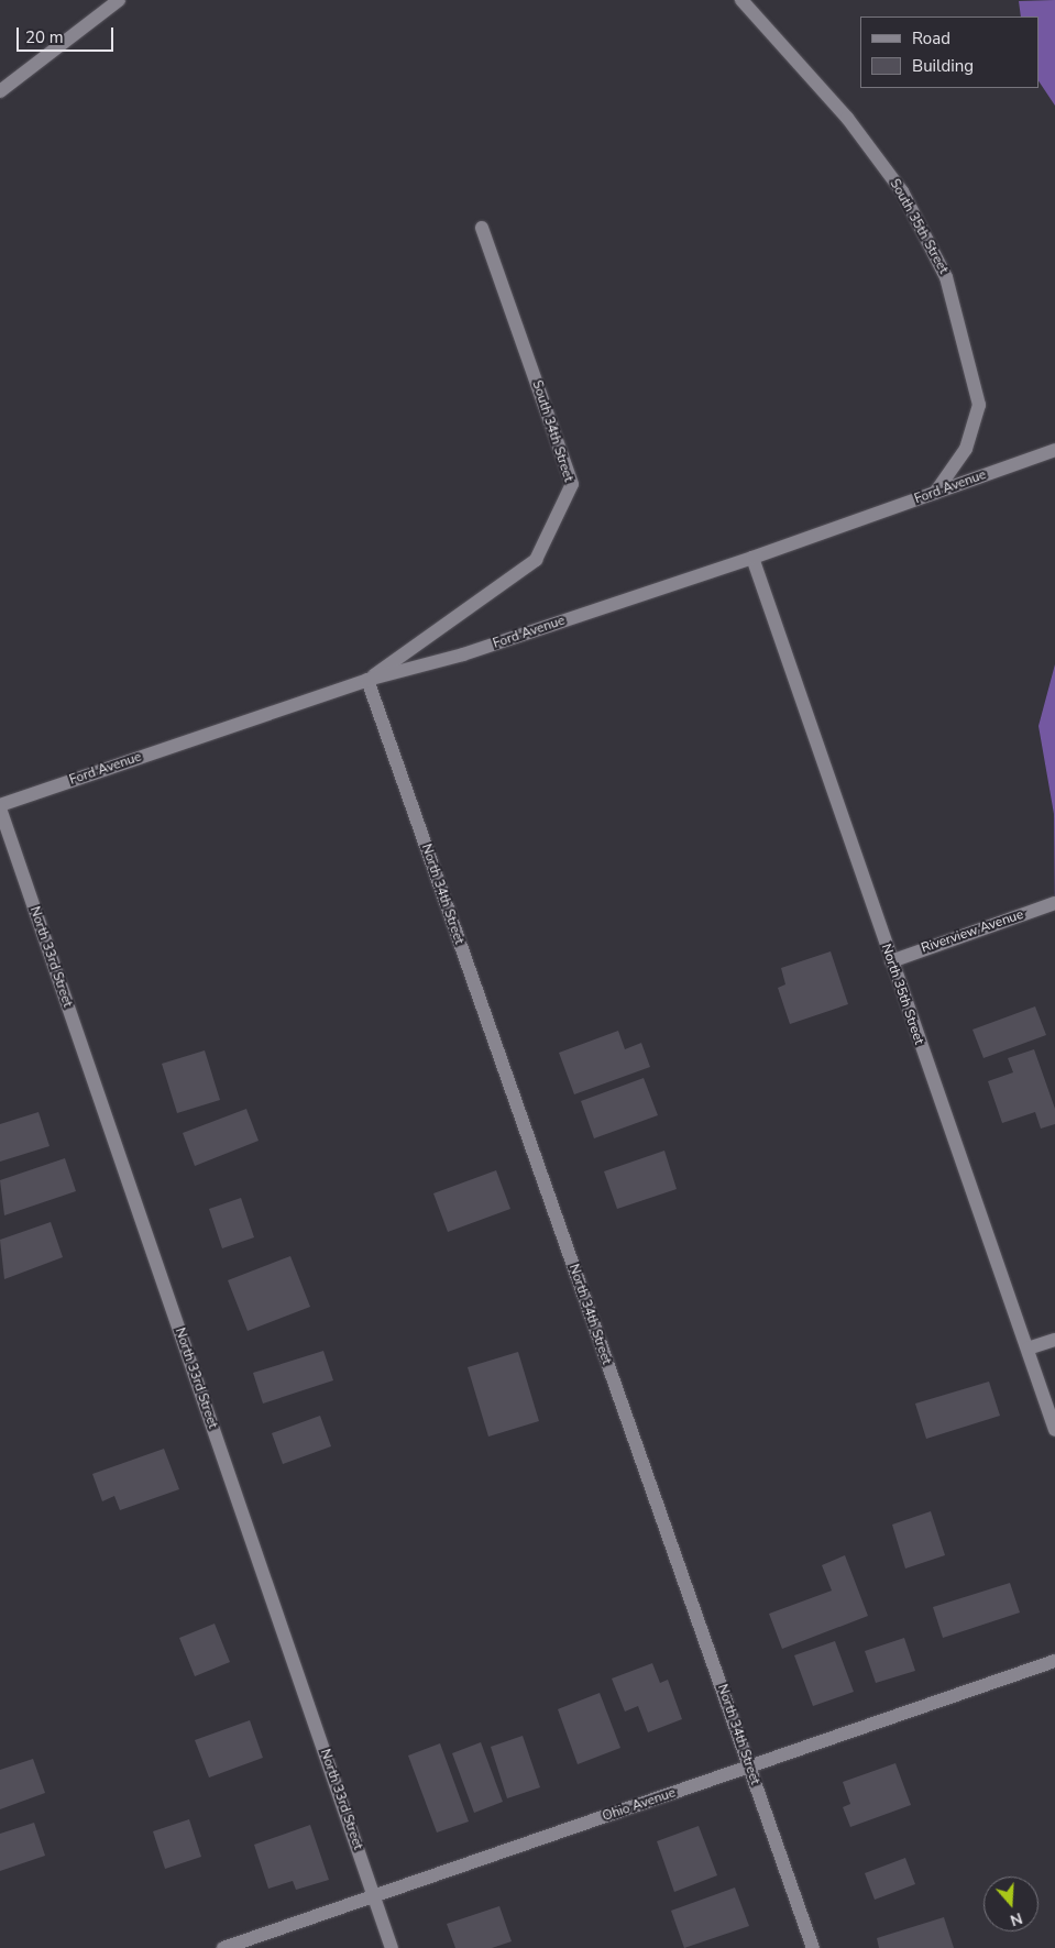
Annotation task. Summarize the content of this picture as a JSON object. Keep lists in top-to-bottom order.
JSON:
{
  "streets": {
    "street": [
      "South 35th Street",
      "South 34th Street",
      "Ford Avenue",
      "North 34th Street",
      "Riverview Avenue",
      "North 33rd Street",
      "North 35th Street",
      "Ohio Avenue"
    ]
  },
  "crossings": [
    ["South 35th Street", "Ford Avenue"],
    ["South 34th Street", "Ford Avenue"],
    ["South 34th Street", "North 34th Street"],
    ["Ford Avenue", "North 34th Street"],
    ["Ford Avenue", "North 33rd Street"],
    ["Ford Avenue", "North 35th Street"],
    ["North 34th Street", "Ohio Avenue"],
    ["Riverview Avenue", "North 35th Street"],
    ["North 33rd Street", "Ohio Avenue"]
  ],
  "legend": ["Road", "Building"],
  "scale_bar": "20 m",
  "north": "bottom"
}
